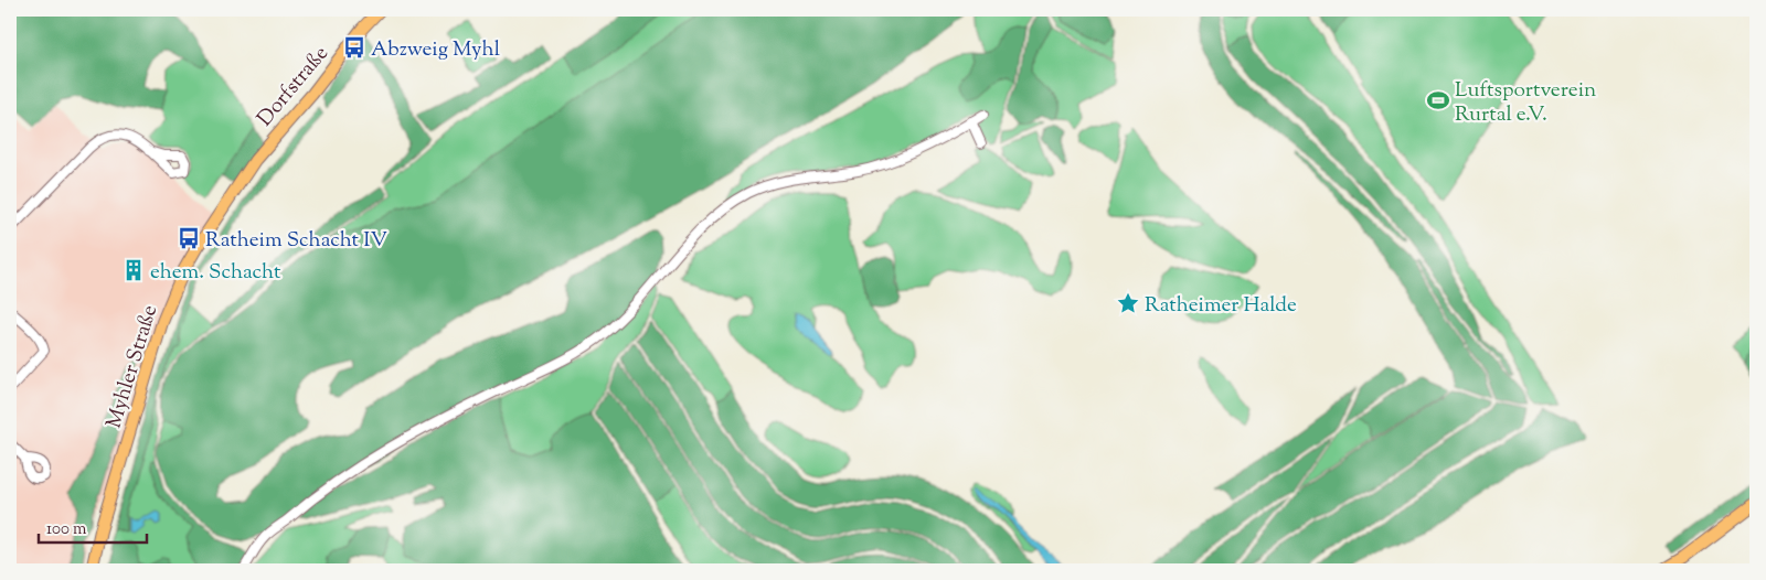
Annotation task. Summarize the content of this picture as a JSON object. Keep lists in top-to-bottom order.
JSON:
{
  "streets": {
    "main road": ["Dorfstraße", "Myhler Straße"]
  },
  "crossings": [
    ["Dorfstraße", "Myhler Straße"]
  ],
  "places": {
    "bus stop": ["Abzweig Myhl", "Ratheim Schacht IV"],
    "sports": ["Luftsportverein Rurtal e.V."],
    "building": ["ehem. Schacht"],
    "place": ["Ratheimer Halde"]
  },
  "scale_bar": "100 m"
}
